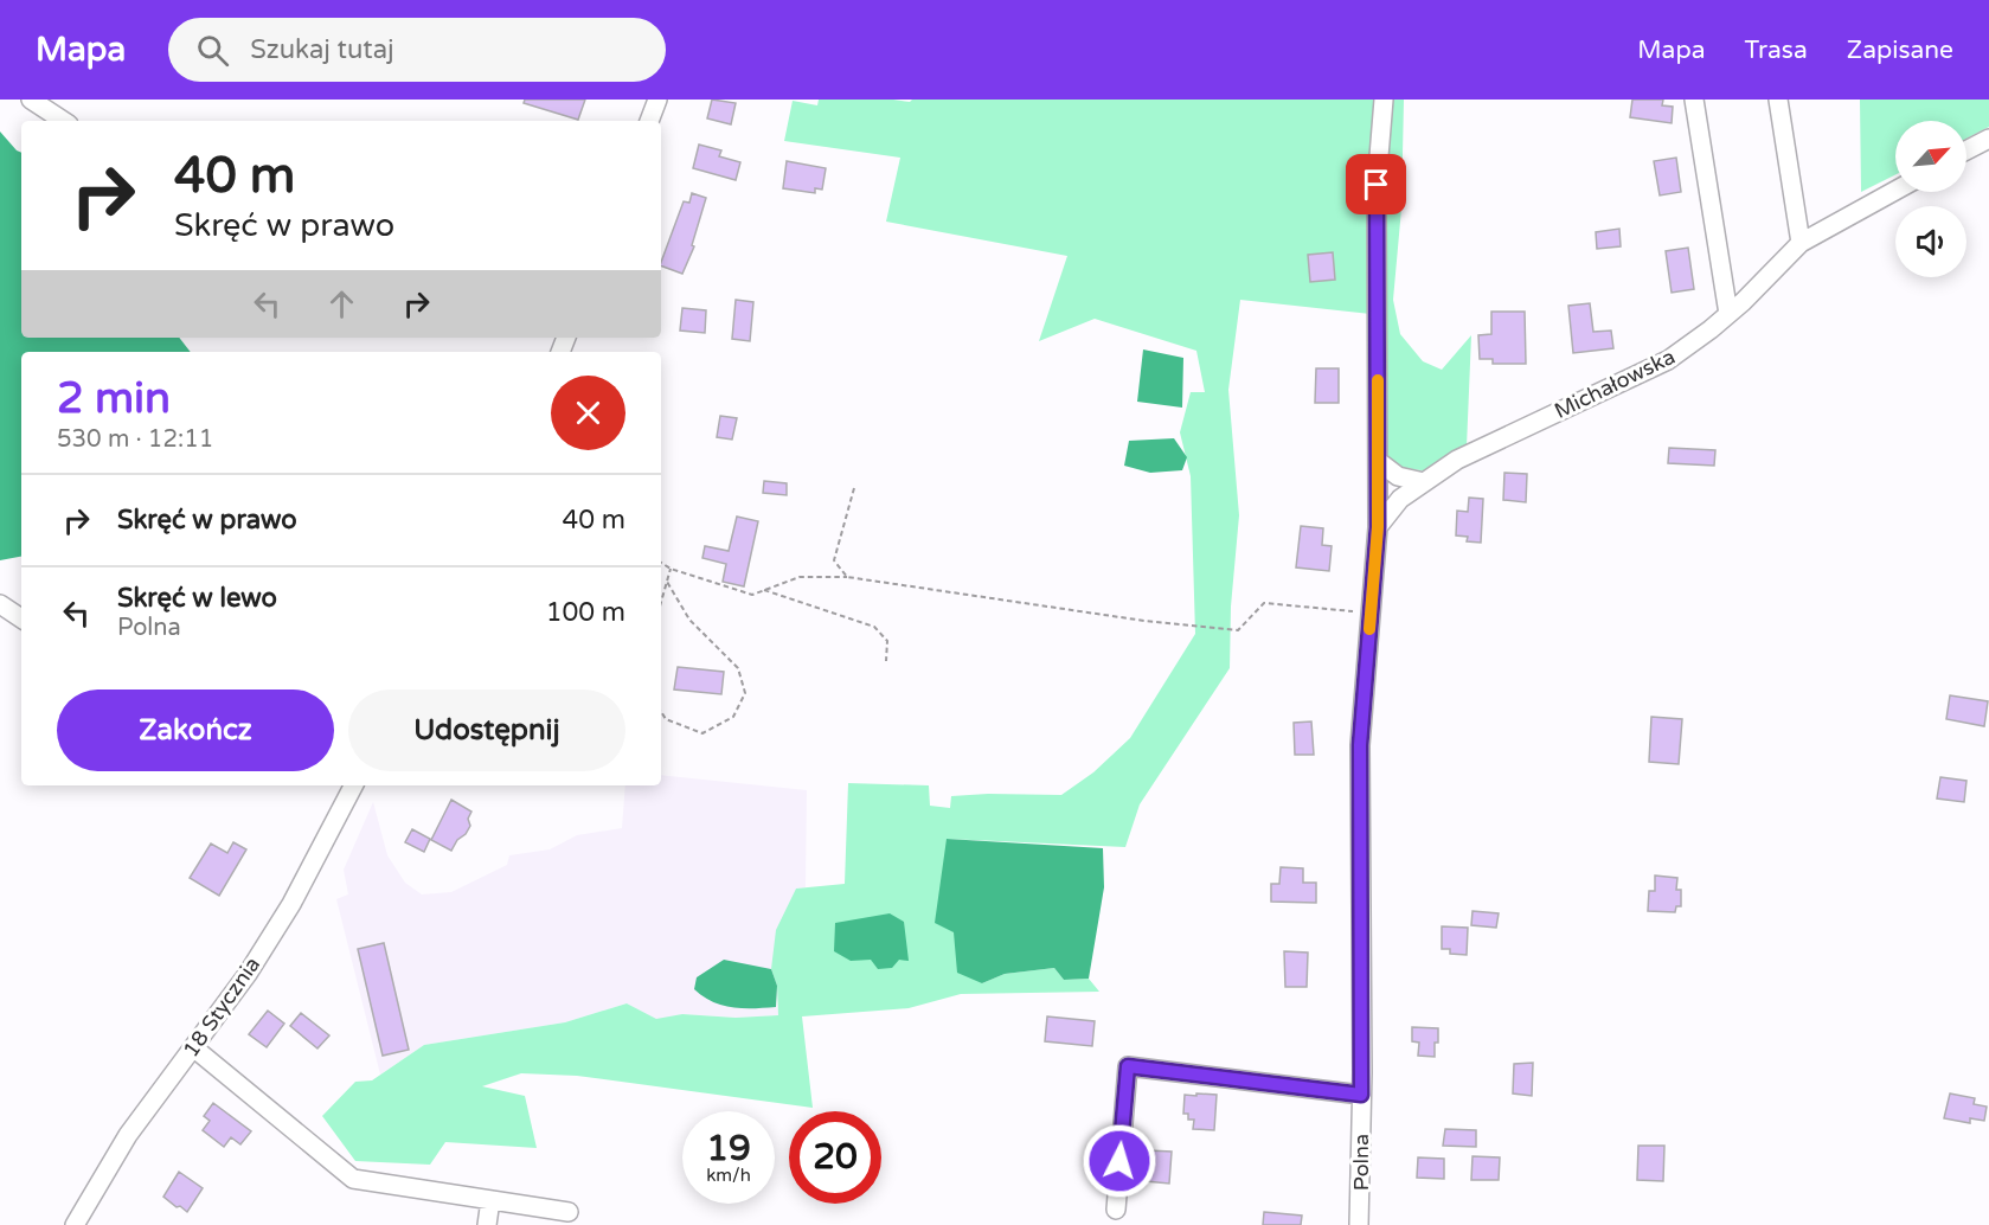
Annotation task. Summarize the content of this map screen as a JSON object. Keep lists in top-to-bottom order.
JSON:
{
  "streets": {
    "street": ["Michałowska", "18 Stycznia", "Polna"]
  },
  "crossings": [
    ["Michałowska", "Polna"]
  ],
  "north": "top right",
  "page": {
    "header": "Mapa",
    "search": "Szukaj tutaj",
    "nav": ["Mapa", "Trasa", "Zapisane"],
    "turn": ["40 m", "Skręć w prawo"],
    "heading": ["2 min", "530 m · 12:11"],
    "list": [
      {
        "name": "Skręć w prawo",
        "value": "40 m"
      },
      {
        "name": "Skręć w lewo",
        "note": "Polna",
        "value": "100 m"
      }
    ],
    "buttons": ["Zakończ", "Udostępnij"],
    "speed": "19 km/h",
    "limit": "20"
  }
}
